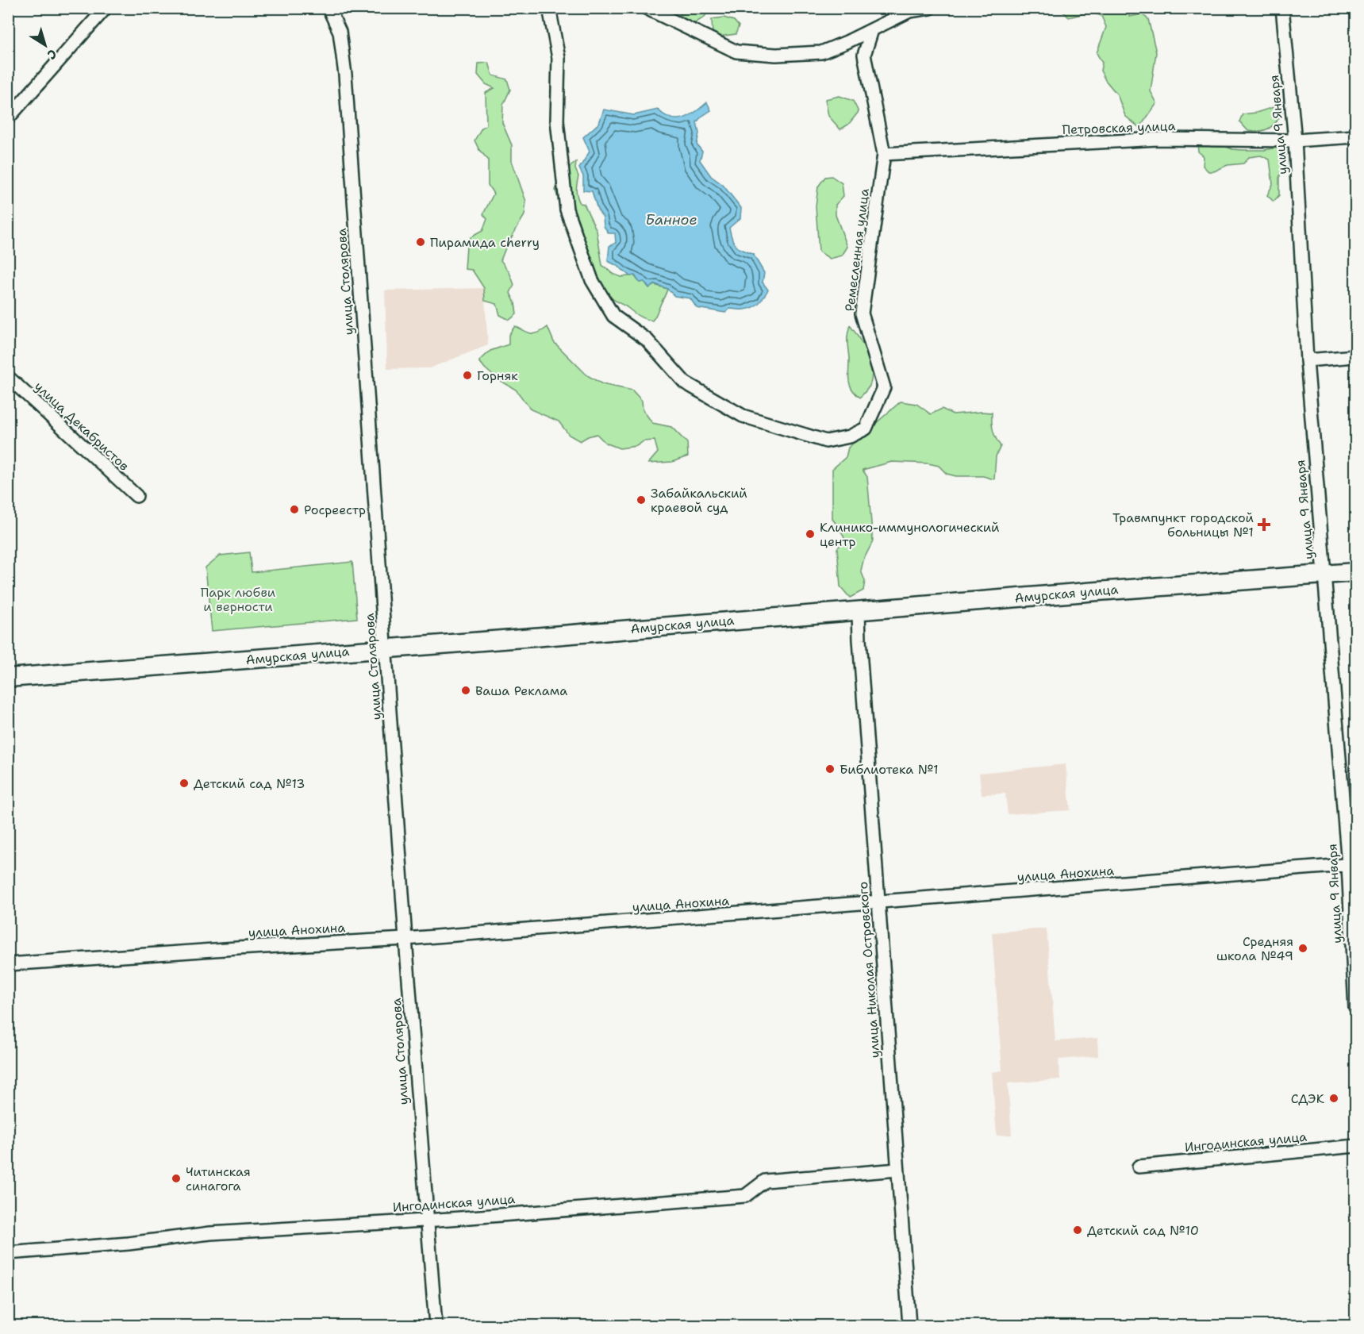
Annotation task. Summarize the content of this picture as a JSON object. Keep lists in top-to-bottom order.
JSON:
{
  "streets": {
    "main road": ["Амурская улица"],
    "street": [
      "улица 9 Января",
      "Петровская улица",
      "Ремесленная улица",
      "улица Столярова",
      "улица Декабристов",
      "улица Анохина",
      "улица Николая Островского",
      "Ингодинская улица"
    ]
  },
  "crossings": [
    ["улица 9 Января", "Петровская улица"],
    ["улица 9 Января", "Амурская улица"],
    ["улица 9 Января", "улица Анохина"],
    ["Петровская улица", "Ремесленная улица"],
    ["улица Столярова", "Амурская улица"],
    ["улица Столярова", "улица Анохина"],
    ["улица Столярова", "Ингодинская улица"],
    ["Амурская улица", "улица Николая Островского"],
    ["улица Анохина", "улица Николая Островского"],
    ["улица Николая Островского", "Ингодинская улица"]
  ],
  "water": ["Банное"],
  "parks": ["Парк любви и верности"],
  "places": {
    "other": [
      "Пирамида cherry",
      "Горняк",
      "Забайкальский краевой суд",
      "Росреестр",
      "Клинико-иммунологический центр",
      "Ваша Реклама",
      "Библиотека №1",
      "Детский сад №13",
      "Средняя школа №49",
      "СДЭК",
      "Читинская синагога",
      "Детский сад №10"
    ],
    "health": ["Травмпункт городской больницы №1"]
  },
  "north": "bottom right"
}
